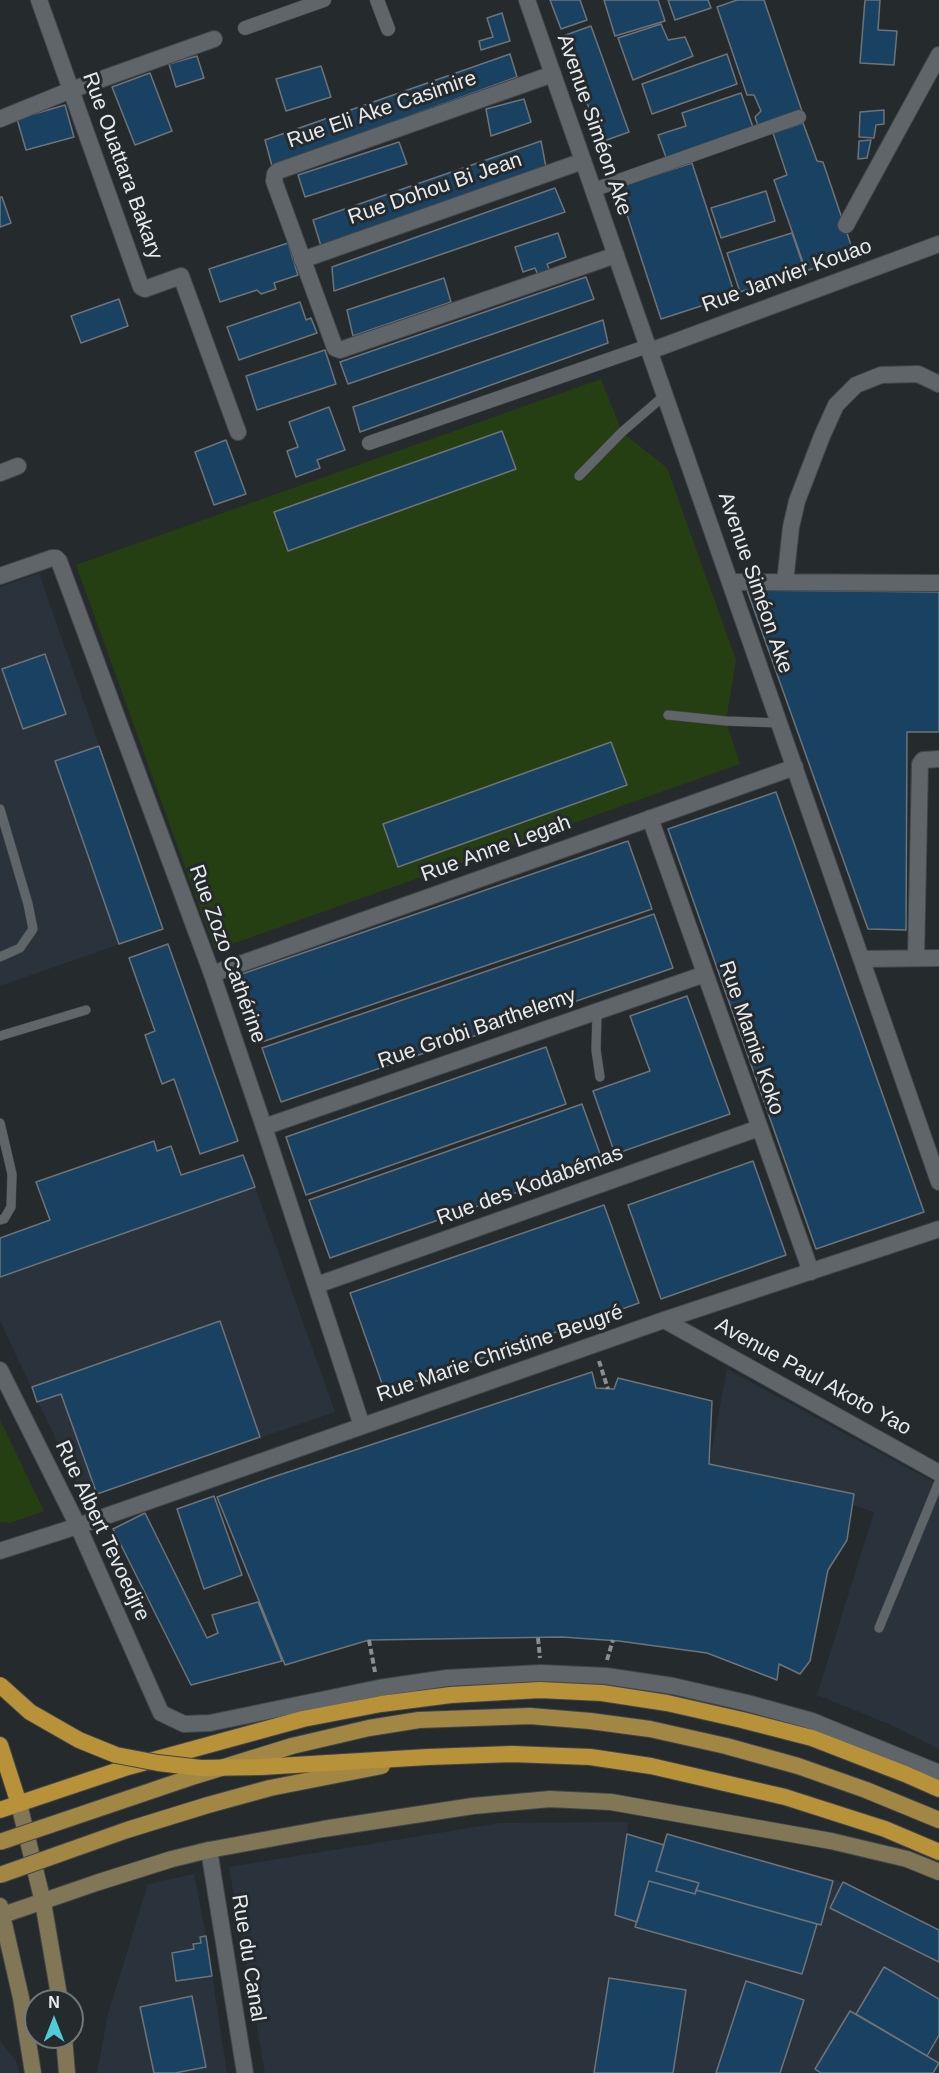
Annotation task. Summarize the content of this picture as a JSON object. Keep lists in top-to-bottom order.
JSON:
{
  "streets": {
    "street": [
      "Rue Eli Ake Casimire",
      "Avenue Siméon Ake",
      "Rue Ouattara Bakary",
      "Rue Dohou Bi Jean",
      "Rue Janvier Kouao",
      "Rue Anne Legah",
      "Rue Zozo Cathérine",
      "Rue Grobi Barthelemy",
      "Rue Mamie Koko",
      "Rue des Kodabémas",
      "Rue Marie Christine Beugré",
      "Avenue Paul Akoto Yao",
      "Rue Albert Tevoedjre",
      "Rue du Canal"
    ]
  },
  "crossings": [
    ["Rue Eli Ake Casimire", "Avenue Siméon Ake"],
    ["Rue Eli Ake Casimire", "Rue Dohou Bi Jean"],
    ["Avenue Siméon Ake", "Rue Dohou Bi Jean"],
    ["Avenue Siméon Ake", "Rue Janvier Kouao"],
    ["Avenue Siméon Ake", "Rue Anne Legah"],
    ["Rue Anne Legah", "Rue Zozo Cathérine"],
    ["Rue Anne Legah", "Rue Mamie Koko"],
    ["Rue Zozo Cathérine", "Rue Grobi Barthelemy"],
    ["Rue Zozo Cathérine", "Rue des Kodabémas"],
    ["Rue Zozo Cathérine", "Rue Marie Christine Beugré"],
    ["Rue Grobi Barthelemy", "Rue Mamie Koko"],
    ["Rue Mamie Koko", "Rue des Kodabémas"],
    ["Rue Mamie Koko", "Rue Marie Christine Beugré"],
    ["Rue Marie Christine Beugré", "Avenue Paul Akoto Yao"],
    ["Rue Marie Christine Beugré", "Rue Albert Tevoedjre"]
  ],
  "north": "top"
}
